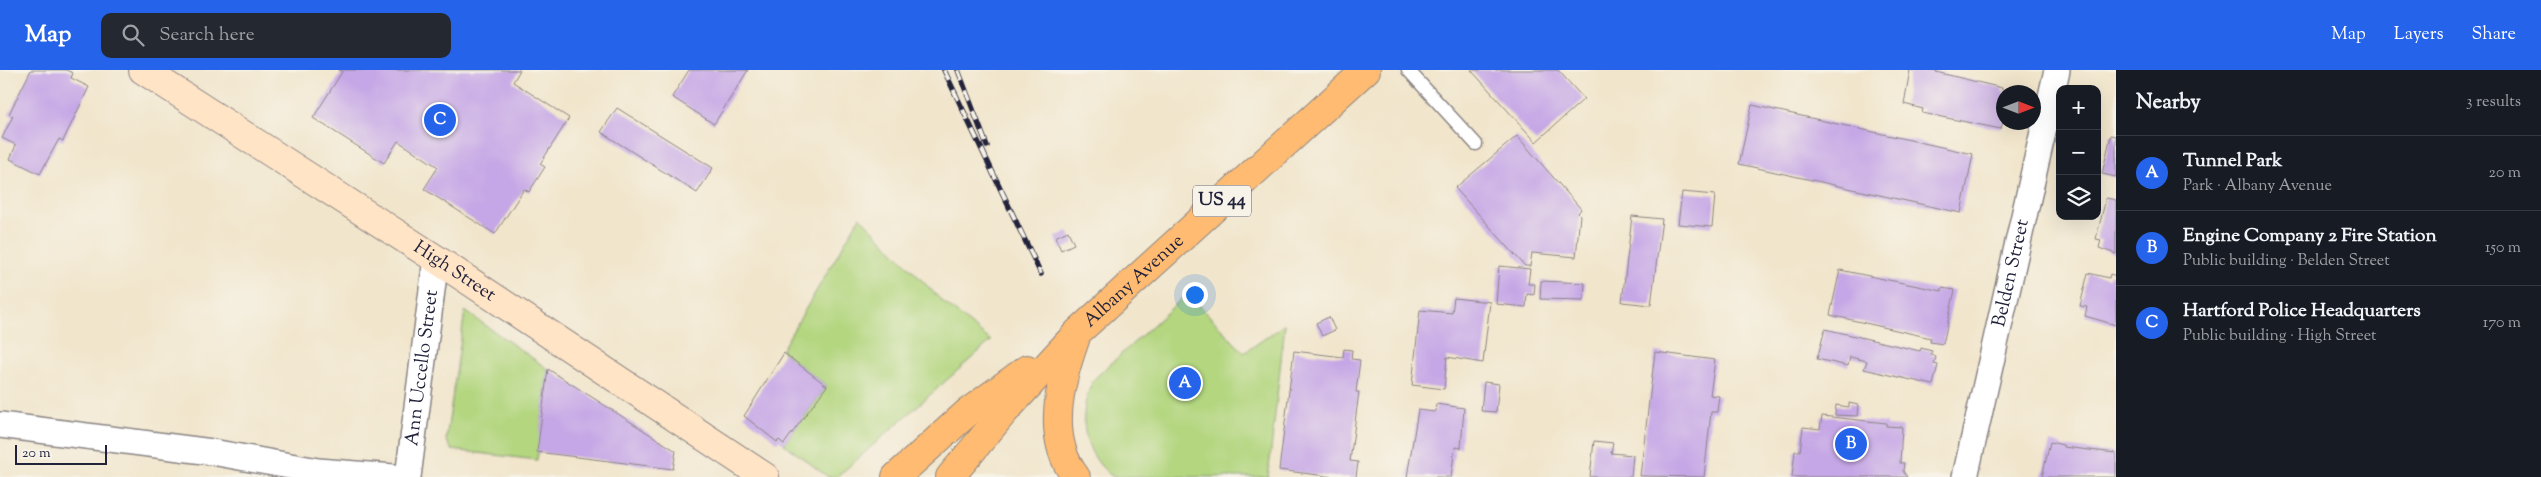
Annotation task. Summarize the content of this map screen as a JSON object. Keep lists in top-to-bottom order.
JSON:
{
  "streets": {
    "highway": ["US 44", "Albany Avenue"],
    "street": ["High Street", "Belden Street", "Ann Uccello Street"]
  },
  "crossings": [
    ["High Street", "Ann Uccello Street"]
  ],
  "scale_bar": "20 m",
  "north": "right",
  "page": {
    "header": "Map",
    "search": "Search here",
    "nav": ["Map", "Layers", "Share"],
    "heading": ["Nearby", "3 results"],
    "map_buttons": ["+", "−"],
    "pins": ["C", "A", "B"],
    "list": [
      {
        "mark": "A",
        "name": "Tunnel Park",
        "note": "Park · Albany Avenue",
        "value": "20 m"
      },
      {
        "mark": "B",
        "name": "Engine Company 2 Fire Station",
        "note": "Public building · Belden Street",
        "value": "150 m"
      },
      {
        "mark": "C",
        "name": "Hartford Police Headquarters",
        "note": "Public building · High Street",
        "value": "170 m"
      }
    ],
    "scale": "20 m"
  }
}
